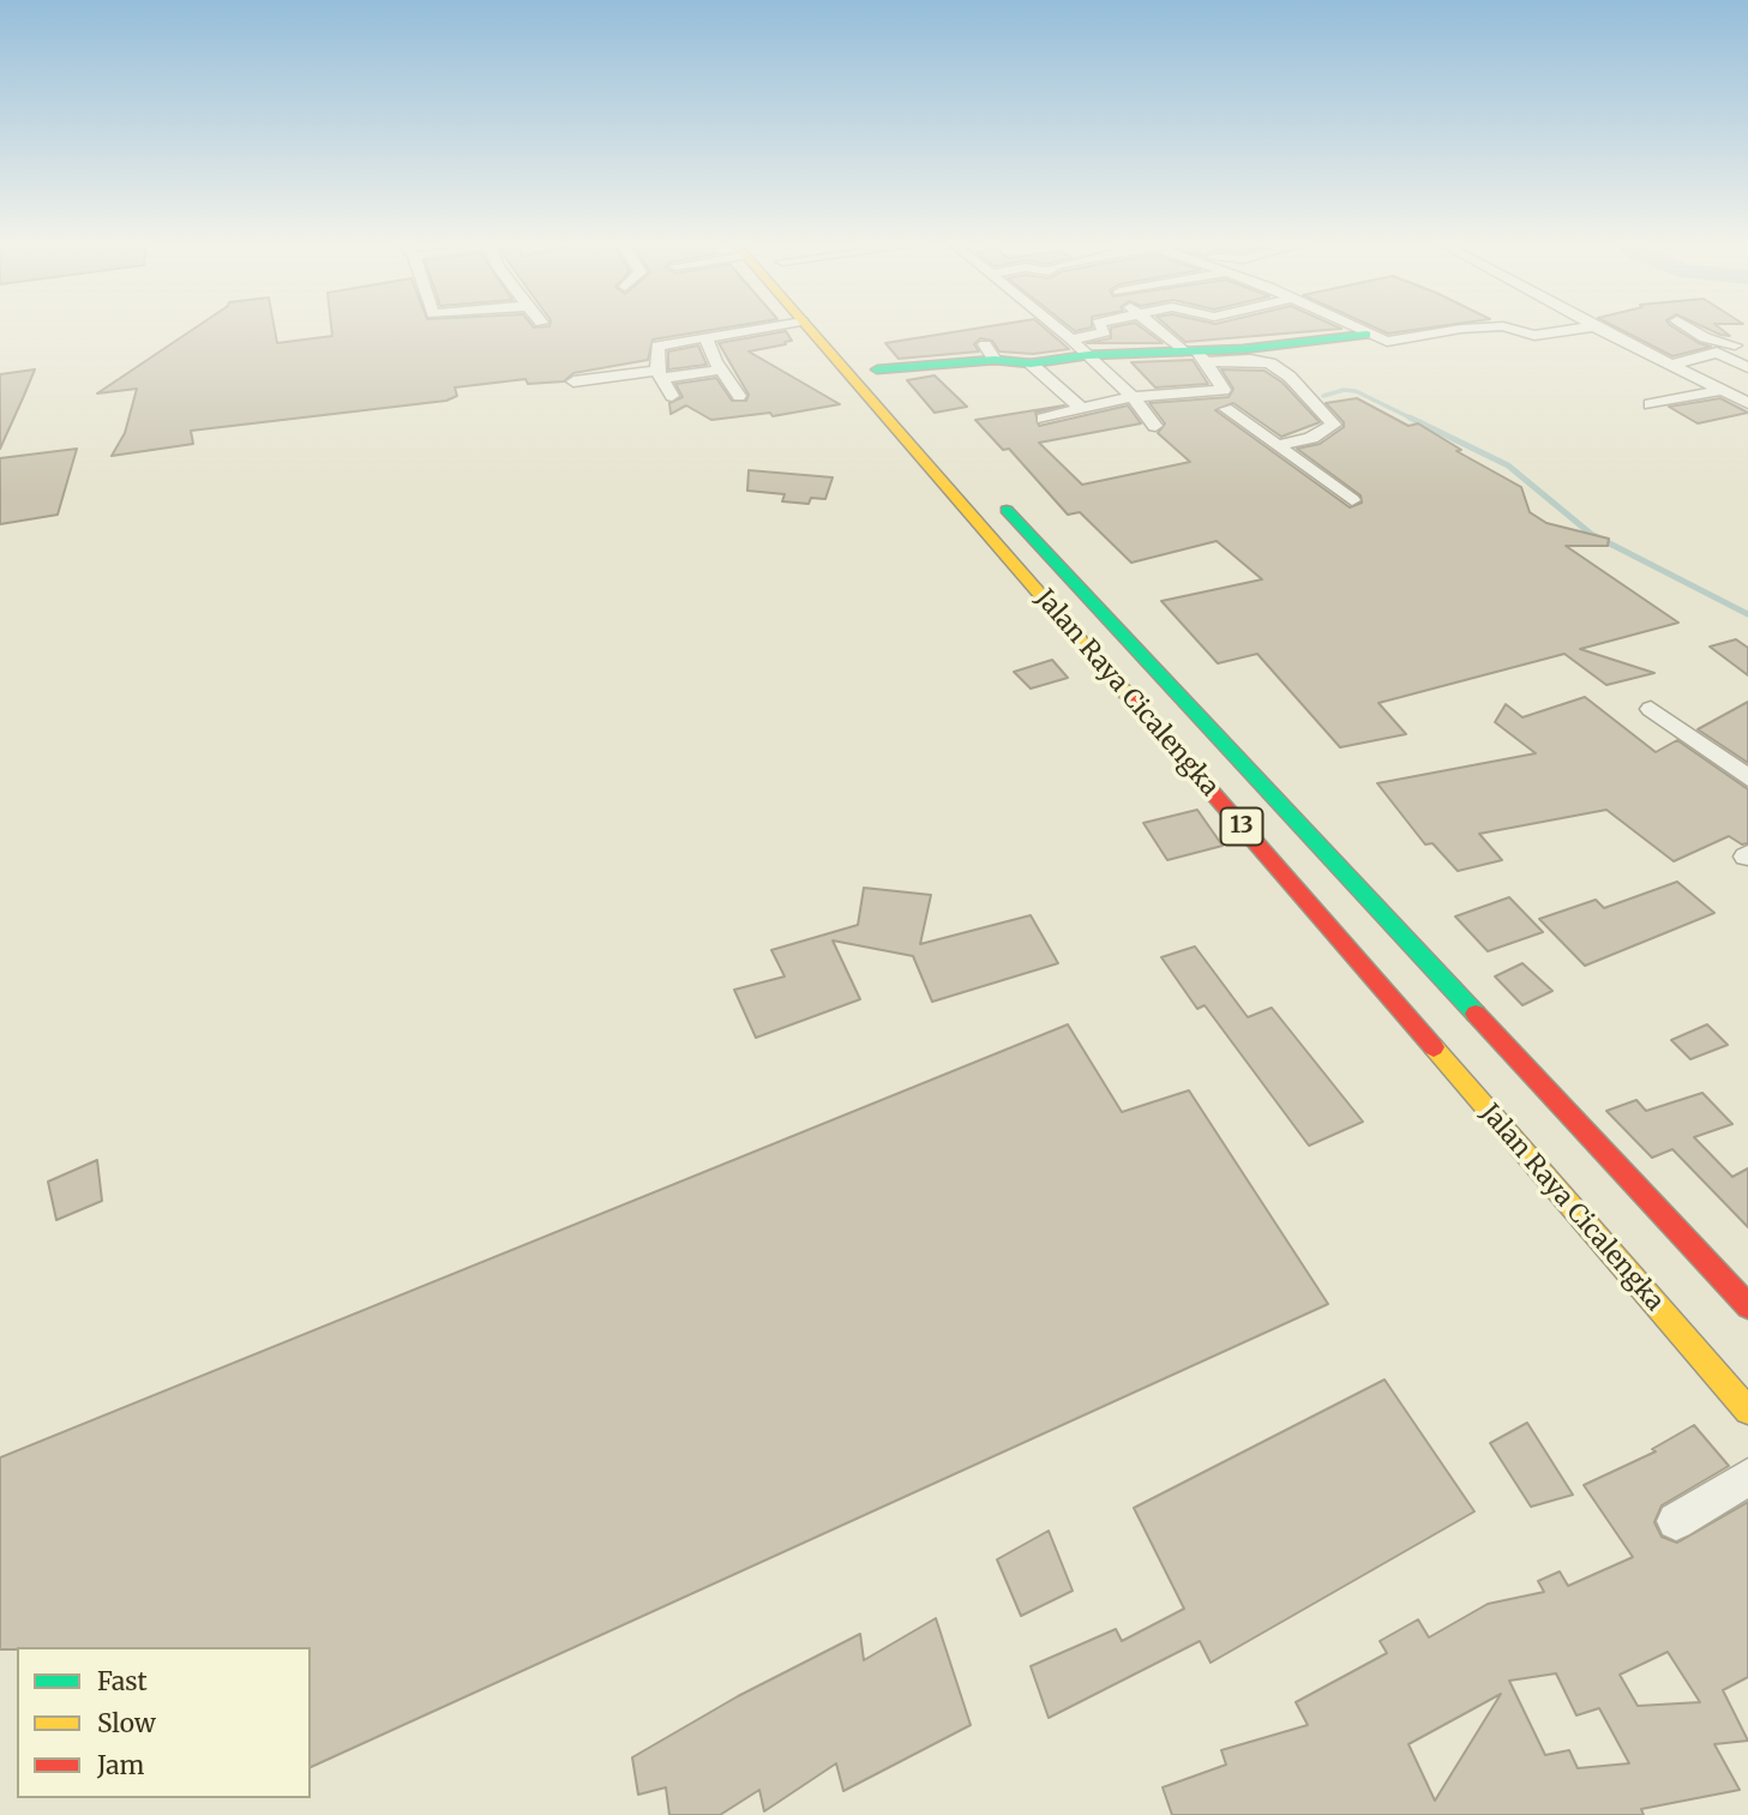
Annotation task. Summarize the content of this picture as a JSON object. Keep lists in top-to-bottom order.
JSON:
{
  "streets": {
    "main road": ["Jalan Raya Cicalengka", "13"]
  },
  "legend": ["Fast", "Slow", "Jam"]
}
